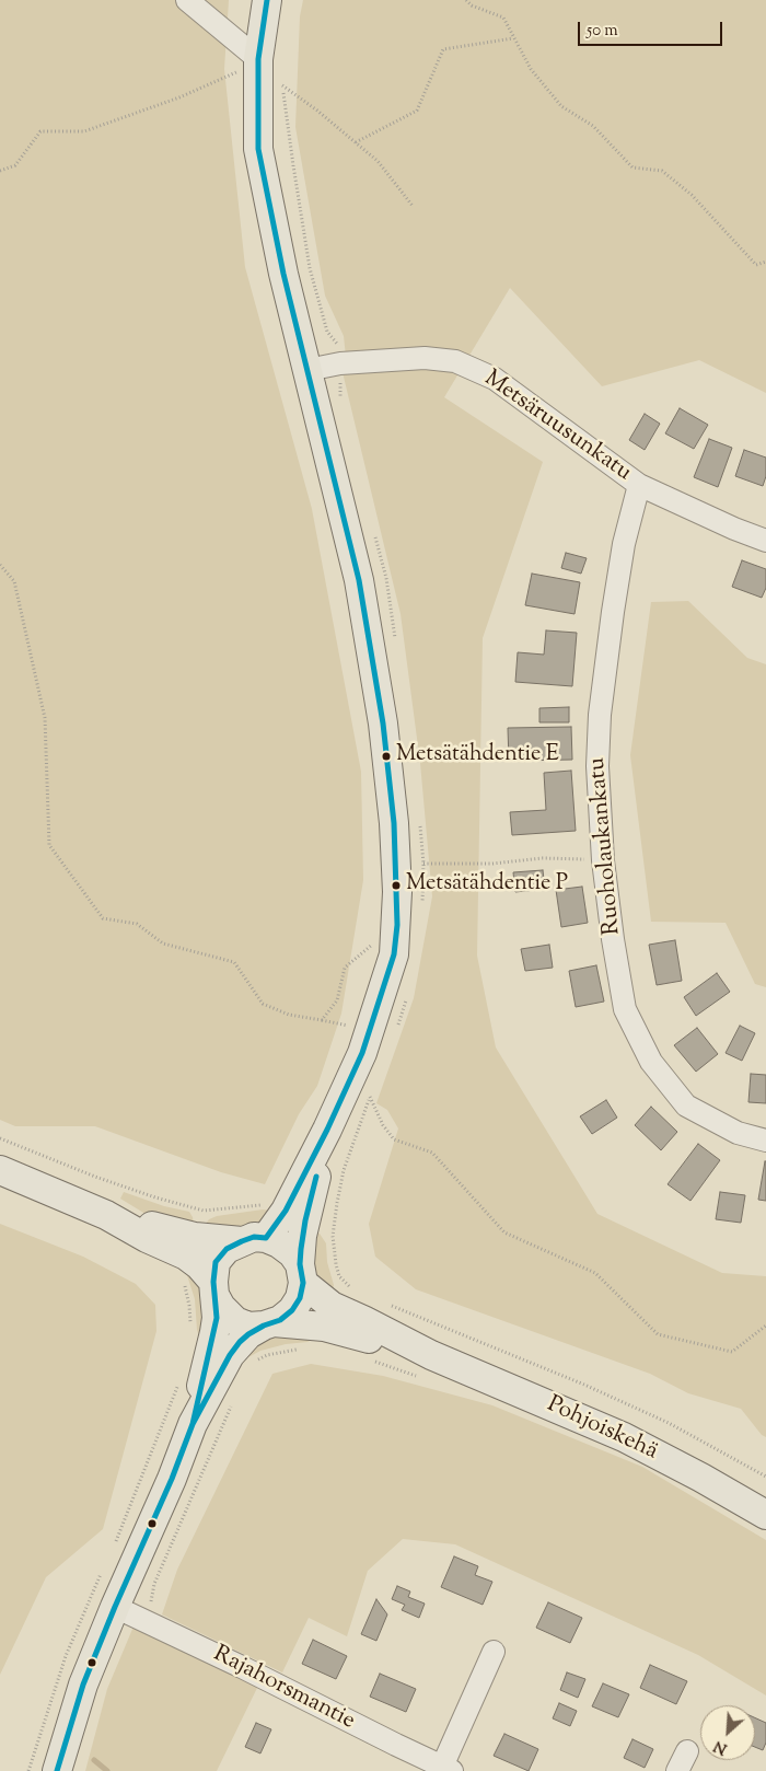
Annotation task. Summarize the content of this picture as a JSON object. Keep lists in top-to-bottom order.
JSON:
{
  "streets": {
    "main road": ["Pohjoiskehä"],
    "street": ["Metsäruusunkatu", "Ruoholaukankatu", "Rajahorsmantie"]
  },
  "crossings": [
    ["Metsäruusunkatu", "Ruoholaukankatu"]
  ],
  "places": ["Metsätähdentie E", "Metsätähdentie P"],
  "scale_bar": "50 m",
  "north": "bottom left"
}
